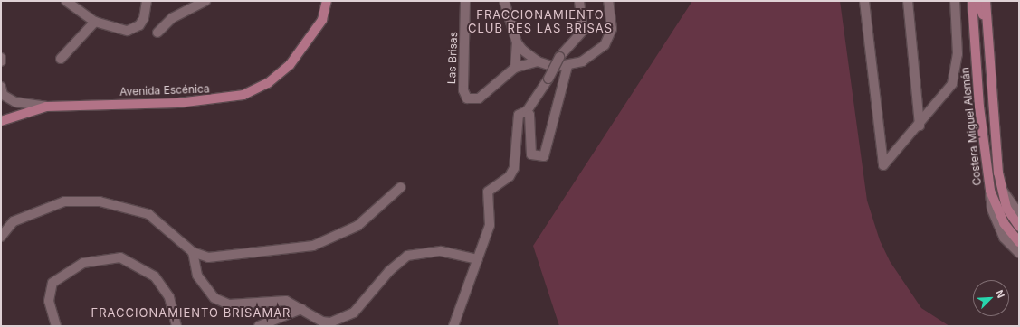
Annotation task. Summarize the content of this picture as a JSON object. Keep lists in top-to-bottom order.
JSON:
{
  "streets": {
    "main road": ["Avenida Escénica", "Costera Miguel Alemán"],
    "street": ["Las Brisas"]
  },
  "districts": ["FRACCIONAMIENTO CLUB RES LAS BRISAS", "FRACCIONAMIENTO BRISAMAR"],
  "north": "top right"
}
